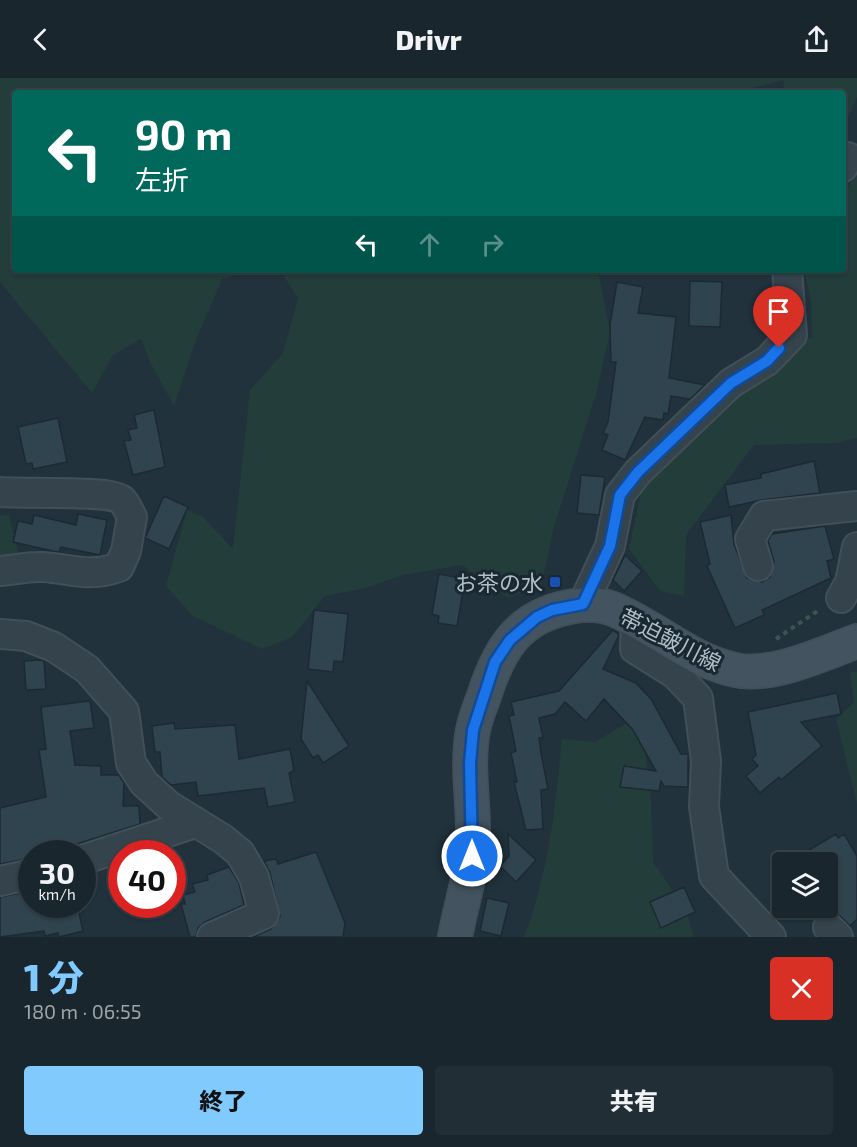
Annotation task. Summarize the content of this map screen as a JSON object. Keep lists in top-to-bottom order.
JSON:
{
  "streets": {
    "street": ["帯迫皷川線"]
  },
  "places": {
    "transit": ["お茶の水"]
  },
  "page": {
    "header": "Drivr",
    "turn": ["90 m", "左折"],
    "speed": "30 km/h",
    "limit": "40",
    "heading": ["1 分", "180 m · 06:55"],
    "buttons": ["終了", "共有"]
  }
}
